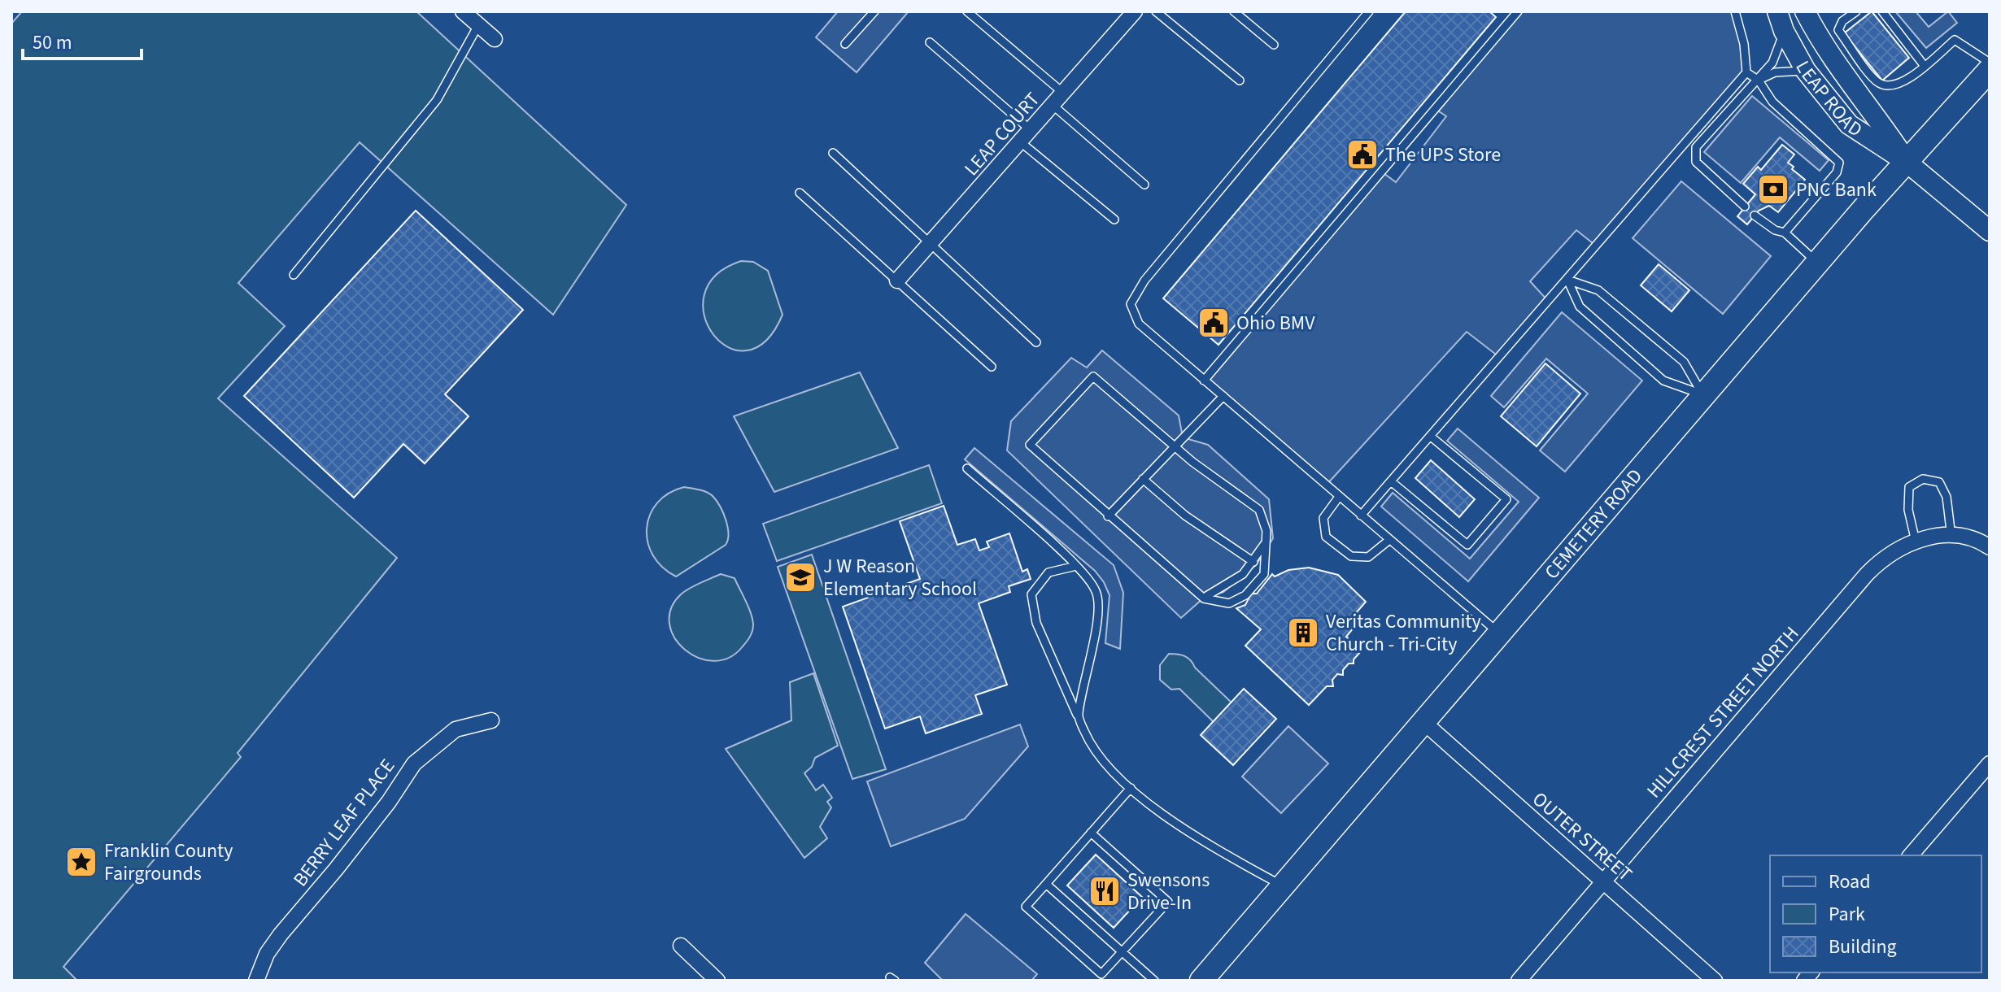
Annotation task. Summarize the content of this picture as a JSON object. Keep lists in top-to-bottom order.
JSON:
{
  "streets": {
    "main road": ["CEMETERY ROAD"],
    "street": [
      "LEAP ROAD",
      "LEAP COURT",
      "HILLCREST STREET NORTH",
      "BERRY LEAF PLACE",
      "OUTER STREET"
    ]
  },
  "crossings": [
    ["LEAP ROAD", "CEMETERY ROAD"],
    ["CEMETERY ROAD", "OUTER STREET"],
    ["HILLCREST STREET NORTH", "OUTER STREET"]
  ],
  "places": {
    "public building": ["The UPS Store", "Ohio BMV"],
    "bank": ["PNC Bank"],
    "school or university": ["J W Reason Elementary School"],
    "building": ["Veritas Community Church - Tri-City"],
    "place": ["Franklin County Fairgrounds"],
    "restaurant": ["Swensons Drive-In"]
  },
  "legend": ["Road", "Park", "Building"],
  "scale_bar": "50 m"
}
